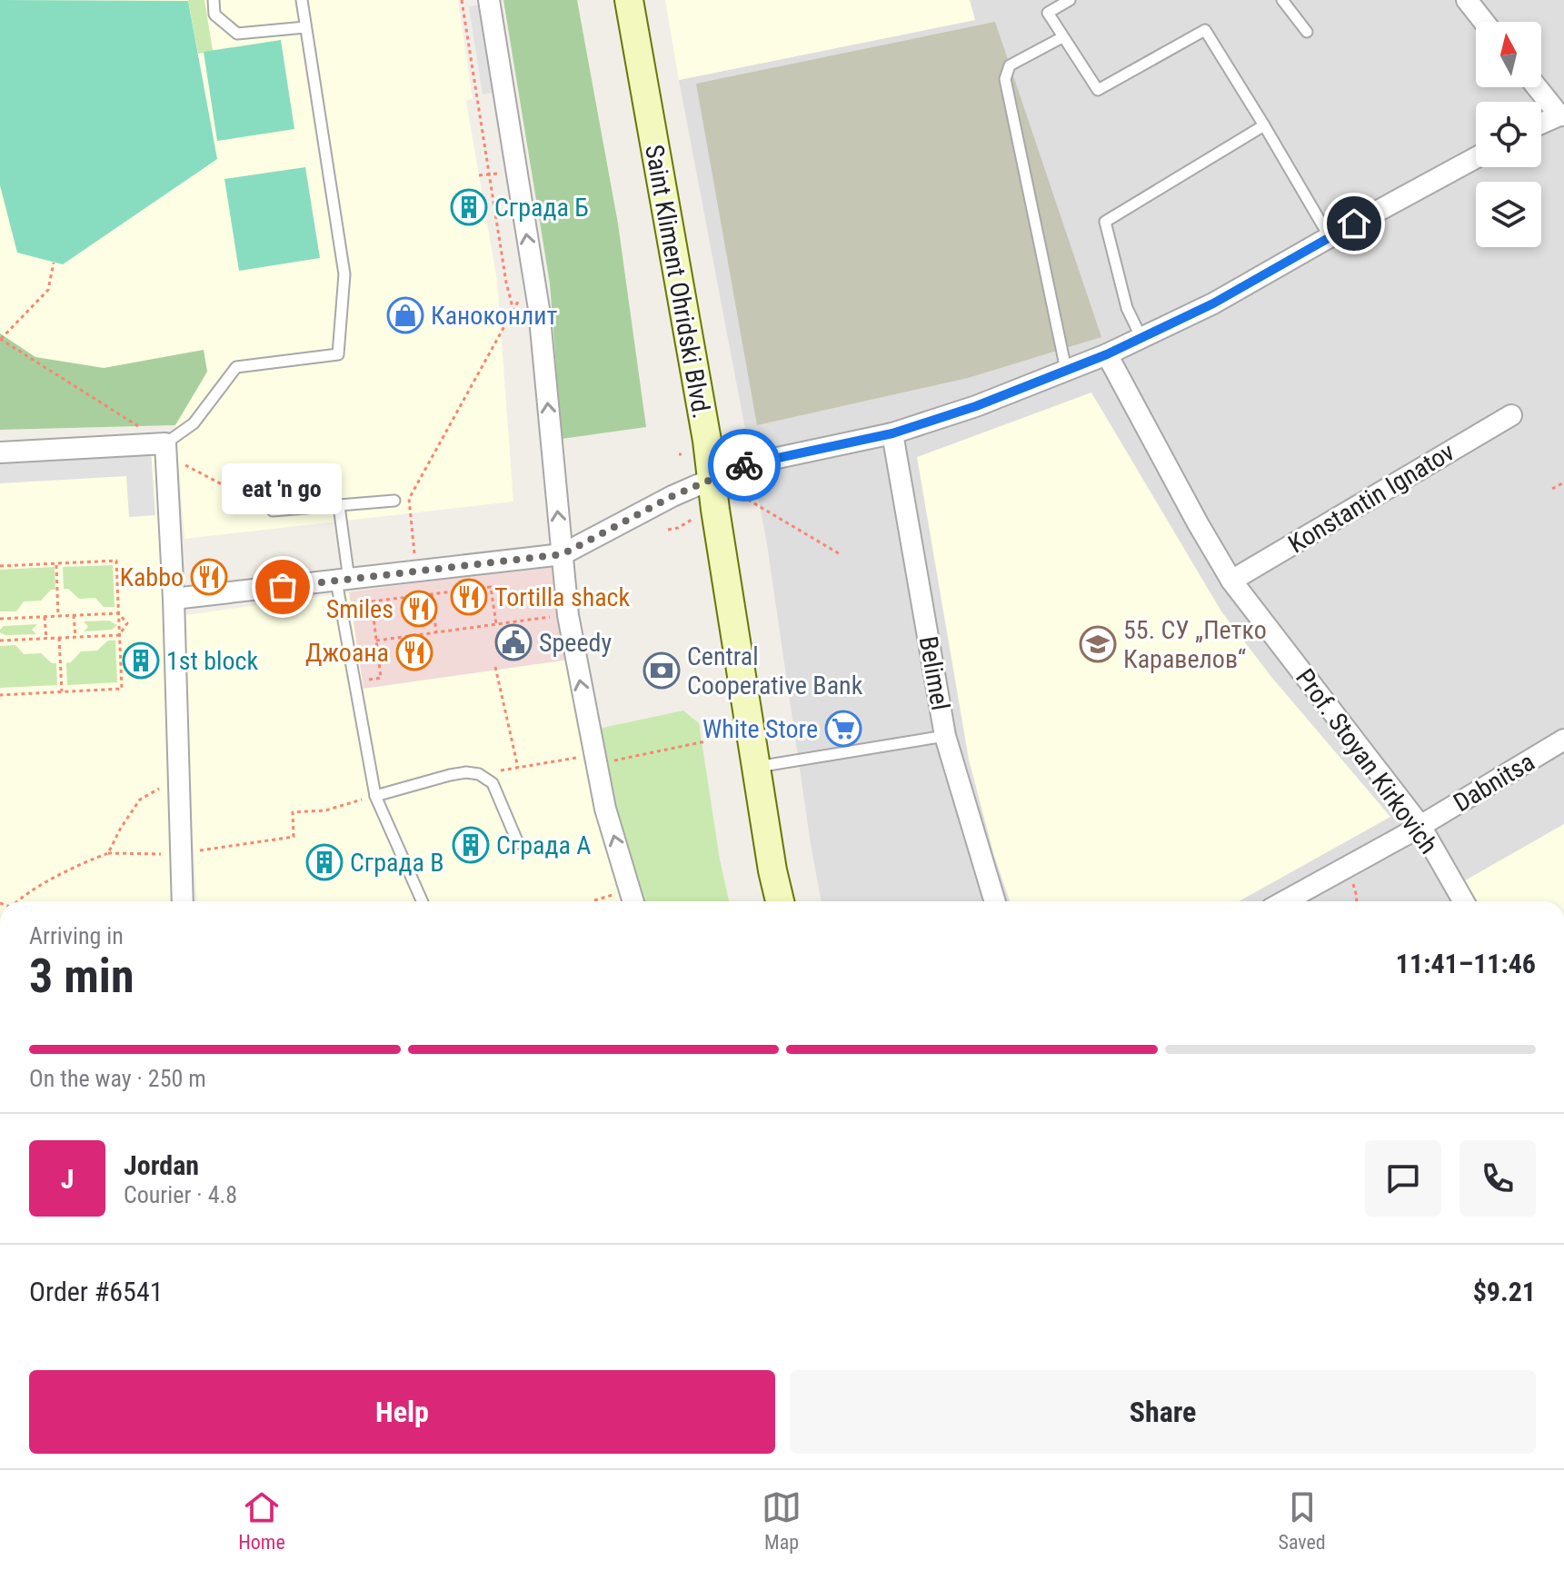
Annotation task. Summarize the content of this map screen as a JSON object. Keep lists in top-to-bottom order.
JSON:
{
  "streets": {
    "main road": ["Saint Kliment Ohridski Blvd."],
    "street": [
      "Konstantin Ignatov",
      "Belimel",
      "Prof. Stoyan Kirkovich",
      "Dabnitsa"
    ]
  },
  "crossings": [
    ["Konstantin Ignatov", "Prof. Stoyan Kirkovich"],
    ["Prof. Stoyan Kirkovich", "Dabnitsa"]
  ],
  "places": {
    "building": [
      "Сграда Б",
      "1st block",
      "Сграда А",
      "Сграда В"
    ],
    "shop": ["Каноконлит"],
    "restaurant": [
      "Kabbo",
      "Tortilla shack",
      "Smiles",
      "Джоана"
    ],
    "other": ["eat 'n go"],
    "public building": ["Speedy"],
    "school or university": ["55. СУ „Петко Каравелов“"],
    "bank": ["Central Cooperative Bank"],
    "supermarket": ["White Store"]
  },
  "north": "top",
  "page": {
    "bubble": "eat 'n go",
    "heading": ["3 min", "Arriving in", "11:41–11:46"],
    "panel": [
      "Jordan",
      "Courier · 4.8",
      "Order #6541",
      "$9.21"
    ],
    "bar": "On the way · 250 m",
    "round": "J",
    "buttons": ["Help", "Share"],
    "tabs": ["Home", "Map", "Saved"]
  }
}
